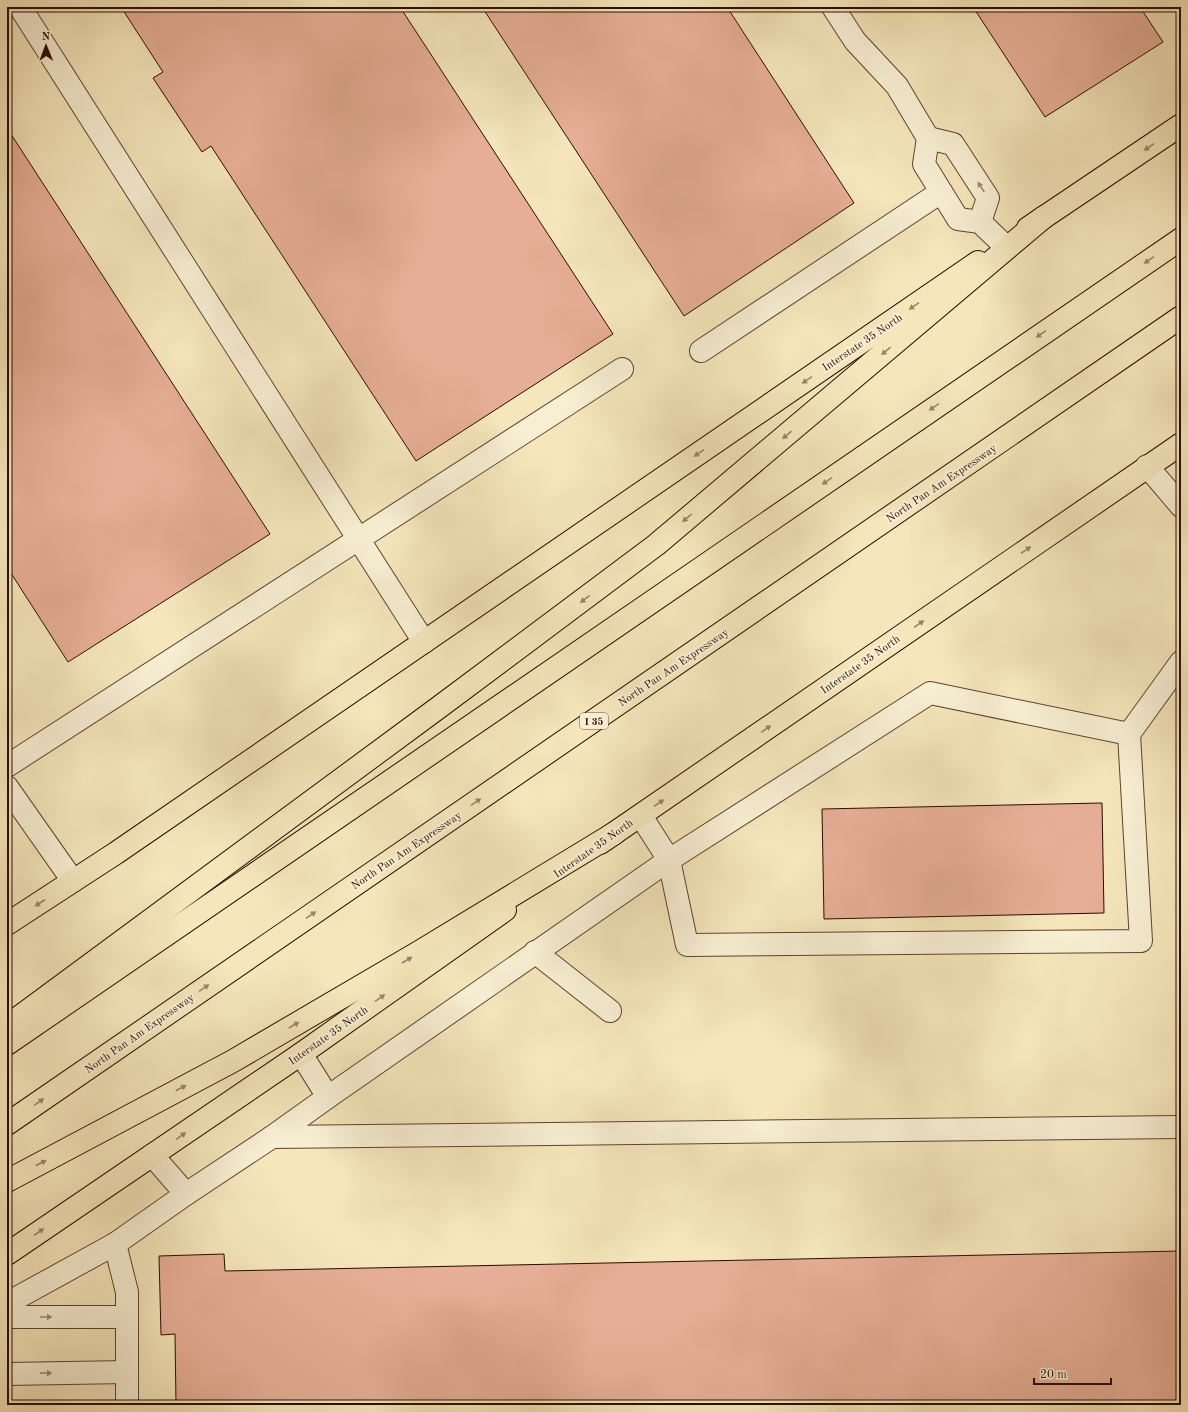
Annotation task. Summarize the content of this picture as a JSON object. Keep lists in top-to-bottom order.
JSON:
{
  "streets": {
    "main road": ["Interstate 35 North", "North Pan Am Expressway", "I 35"]
  },
  "scale_bar": "20 m",
  "north": "top"
}
